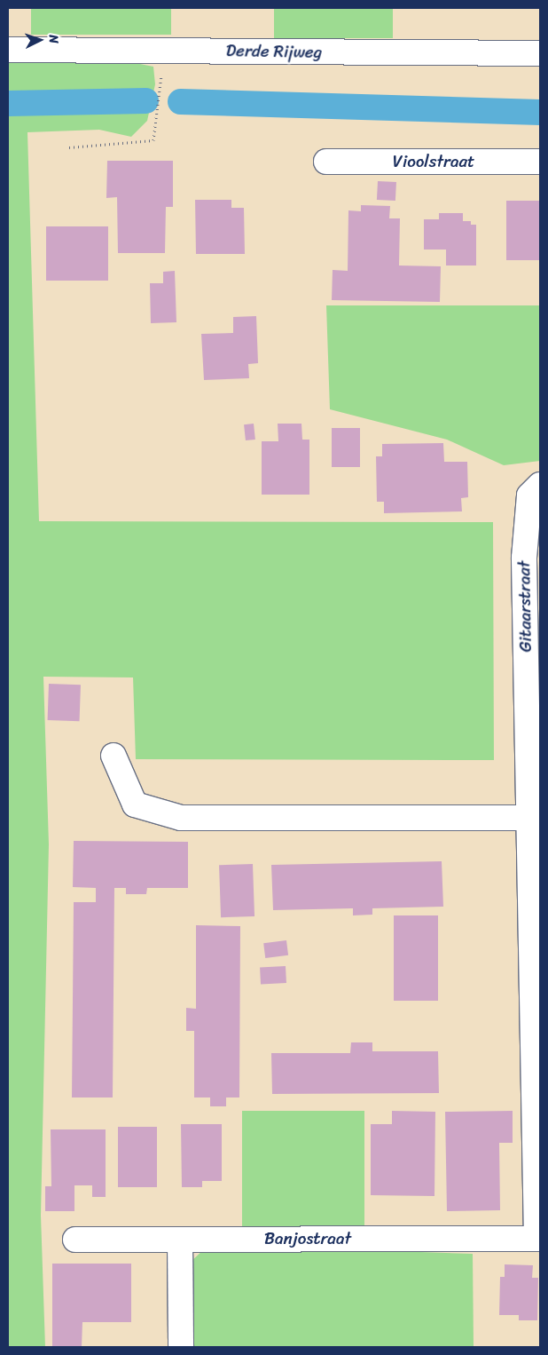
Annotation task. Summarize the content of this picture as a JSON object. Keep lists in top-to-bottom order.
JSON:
{
  "streets": {
    "street": [
      "Derde Rijweg",
      "Vioolstraat",
      "Gitaarstraat",
      "Banjostraat"
    ]
  },
  "crossings": [
    ["Gitaarstraat", "Banjostraat"]
  ],
  "north": "right"
}
